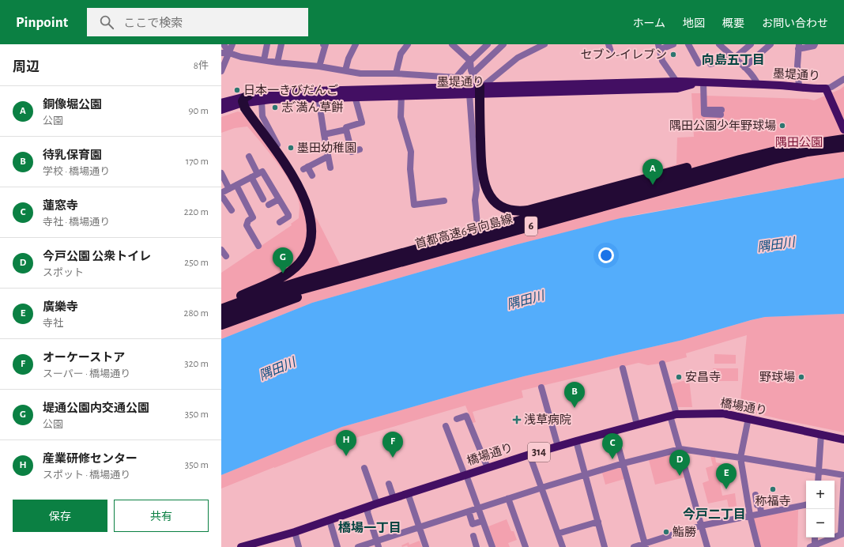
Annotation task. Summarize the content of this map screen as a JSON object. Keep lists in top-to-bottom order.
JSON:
{
  "streets": {
    "highway": ["6", "首都高速6号向島線"],
    "main road": ["墨堤通り", "橋場通り", "314"]
  },
  "districts": ["向島五丁目", "今戸二丁目", "橋場一丁目"],
  "water": ["隅田川"],
  "parks": ["隅田公園"],
  "places": {
    "other": [
      "セブン-イレブン",
      "日本一きびだんご",
      "志 ゙満ん草餅",
      "隅田公園少年野球場",
      "墨田幼稚園",
      "安昌寺",
      "野球場",
      "称福寺",
      "鮨勝"
    ],
    "health": ["浅草病院"]
  },
  "page": {
    "header": "Pinpoint",
    "search": "ここで検索",
    "nav": [
      "ホーム",
      "地図",
      "概要",
      "お問い合わせ"
    ],
    "heading": ["周辺", "8件"],
    "list": [
      {
        "mark": "A",
        "name": "銅像堀公園",
        "note": "公園",
        "value": "90 m"
      },
      {
        "mark": "B",
        "name": "待乳保育園",
        "note": "学校 · 橋場通り",
        "value": "170 m"
      },
      {
        "mark": "C",
        "name": "蓮窓寺",
        "note": "寺社 · 橋場通り",
        "value": "220 m"
      },
      {
        "mark": "D",
        "name": "今戸公園 公衆トイレ",
        "note": "スポット",
        "value": "250 m"
      },
      {
        "mark": "E",
        "name": "廣樂寺",
        "note": "寺社",
        "value": "280 m"
      },
      {
        "mark": "F",
        "name": "オーケーストア",
        "note": "スーパー · 橋場通り",
        "value": "320 m"
      },
      {
        "mark": "G",
        "name": "堤通公園内交通公園",
        "note": "公園",
        "value": "350 m"
      },
      {
        "mark": "H",
        "name": "産業研修センター",
        "note": "スポット · 橋場通り",
        "value": "350 m"
      }
    ],
    "pins": [
      "A",
      "G",
      "B",
      "H",
      "F",
      "C",
      "D",
      "E"
    ],
    "map_buttons": ["+", "−"],
    "buttons": ["保存", "共有"]
  }
}
